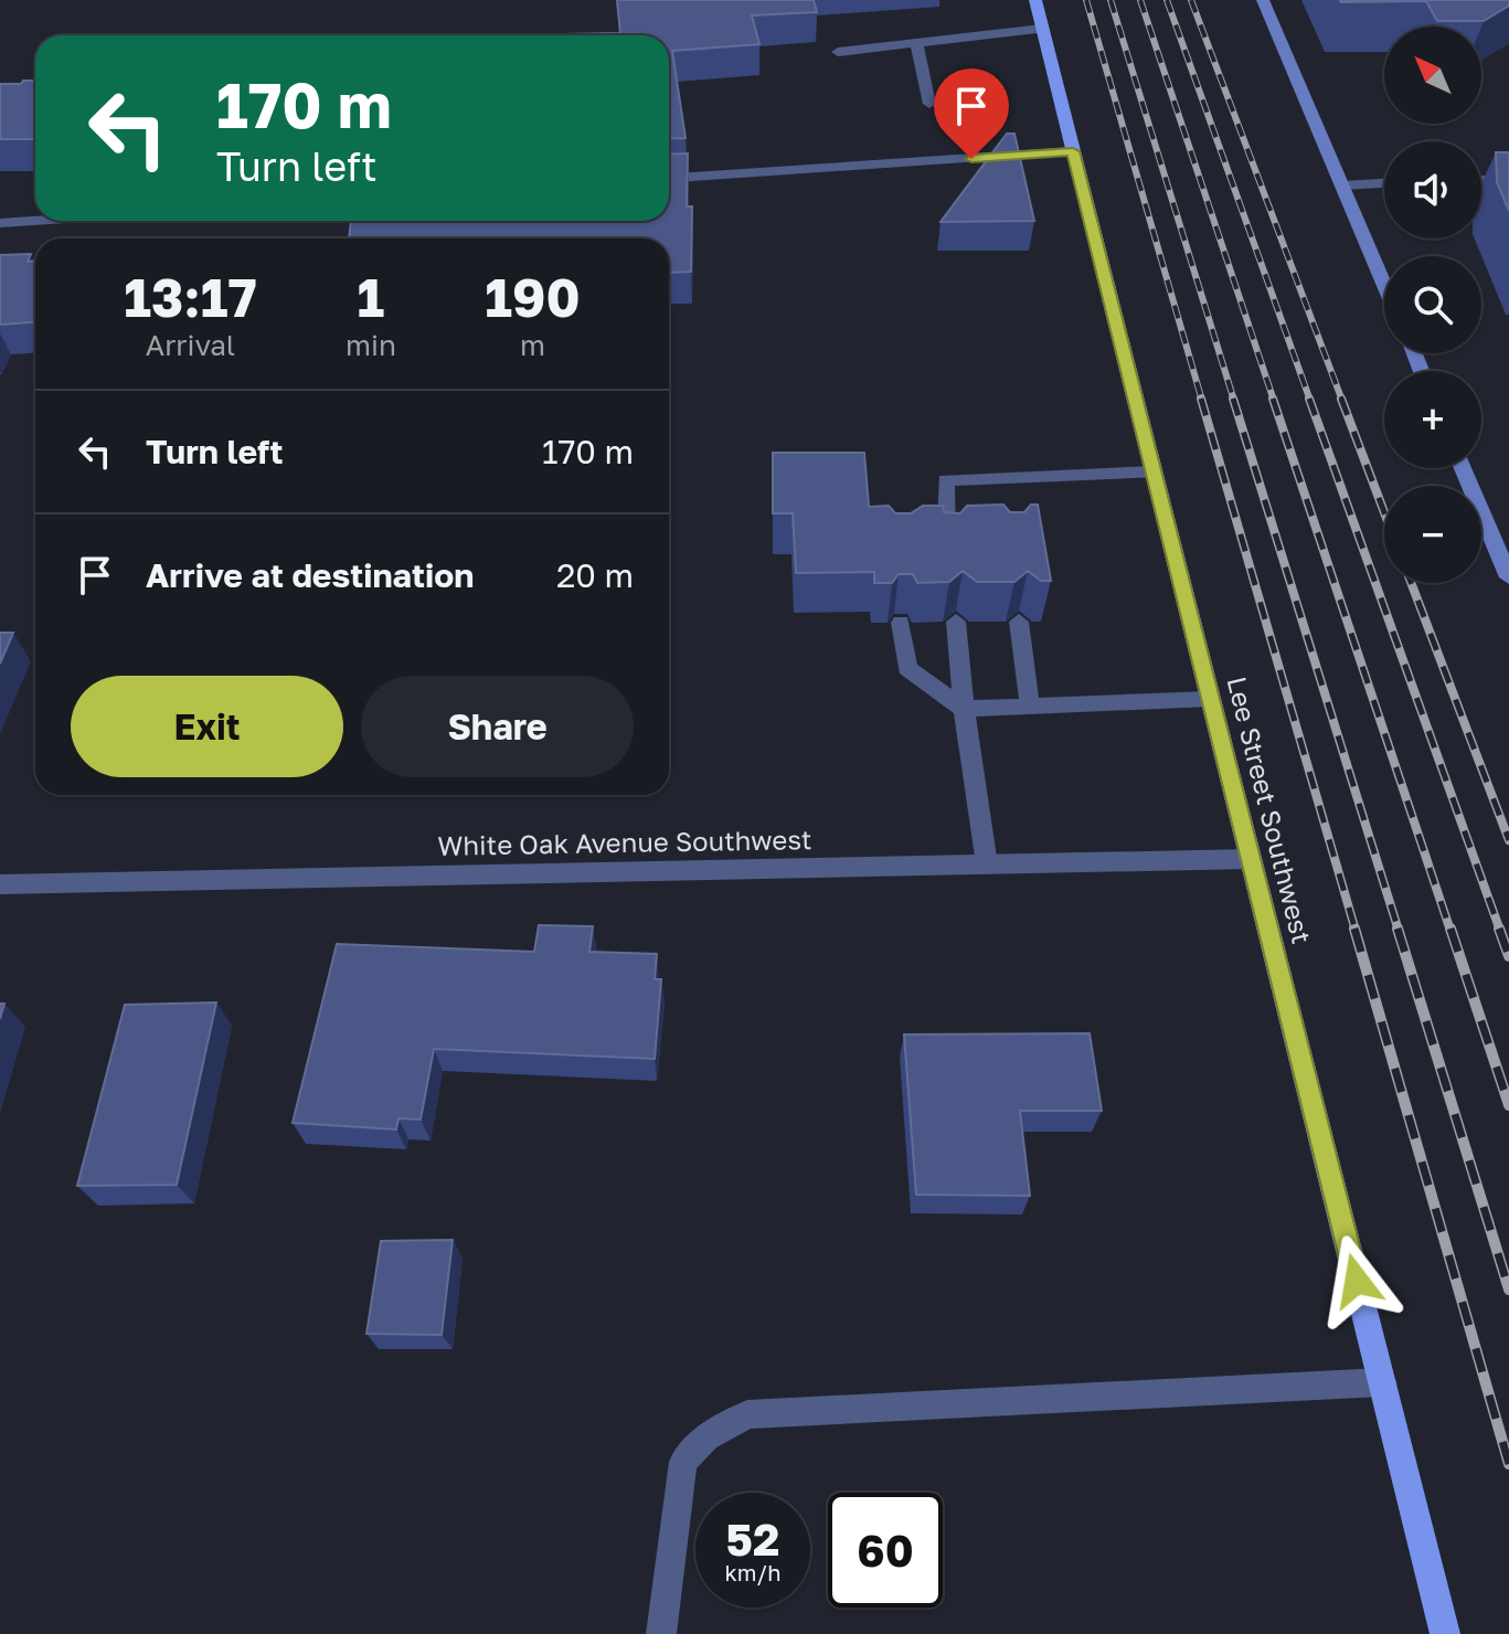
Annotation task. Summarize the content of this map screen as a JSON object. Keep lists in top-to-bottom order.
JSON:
{
  "streets": {
    "main road": ["Lee Street Southwest"],
    "street": ["White Oak Avenue Southwest"]
  },
  "crossings": [
    ["Lee Street Southwest", "White Oak Avenue Southwest"]
  ],
  "north": "top left",
  "page": {
    "map_buttons": ["+", "−"],
    "turn": ["170 m", "Turn left"],
    "eta": [
      "13:17",
      "Arrival",
      "1",
      "min",
      "190",
      "m"
    ],
    "list": [
      {
        "name": "Turn left",
        "value": "170 m"
      },
      {
        "name": "Arrive at destination",
        "value": "20 m"
      }
    ],
    "buttons": ["Exit", "Share"],
    "speed": "52 km/h",
    "limit": "60"
  }
}
